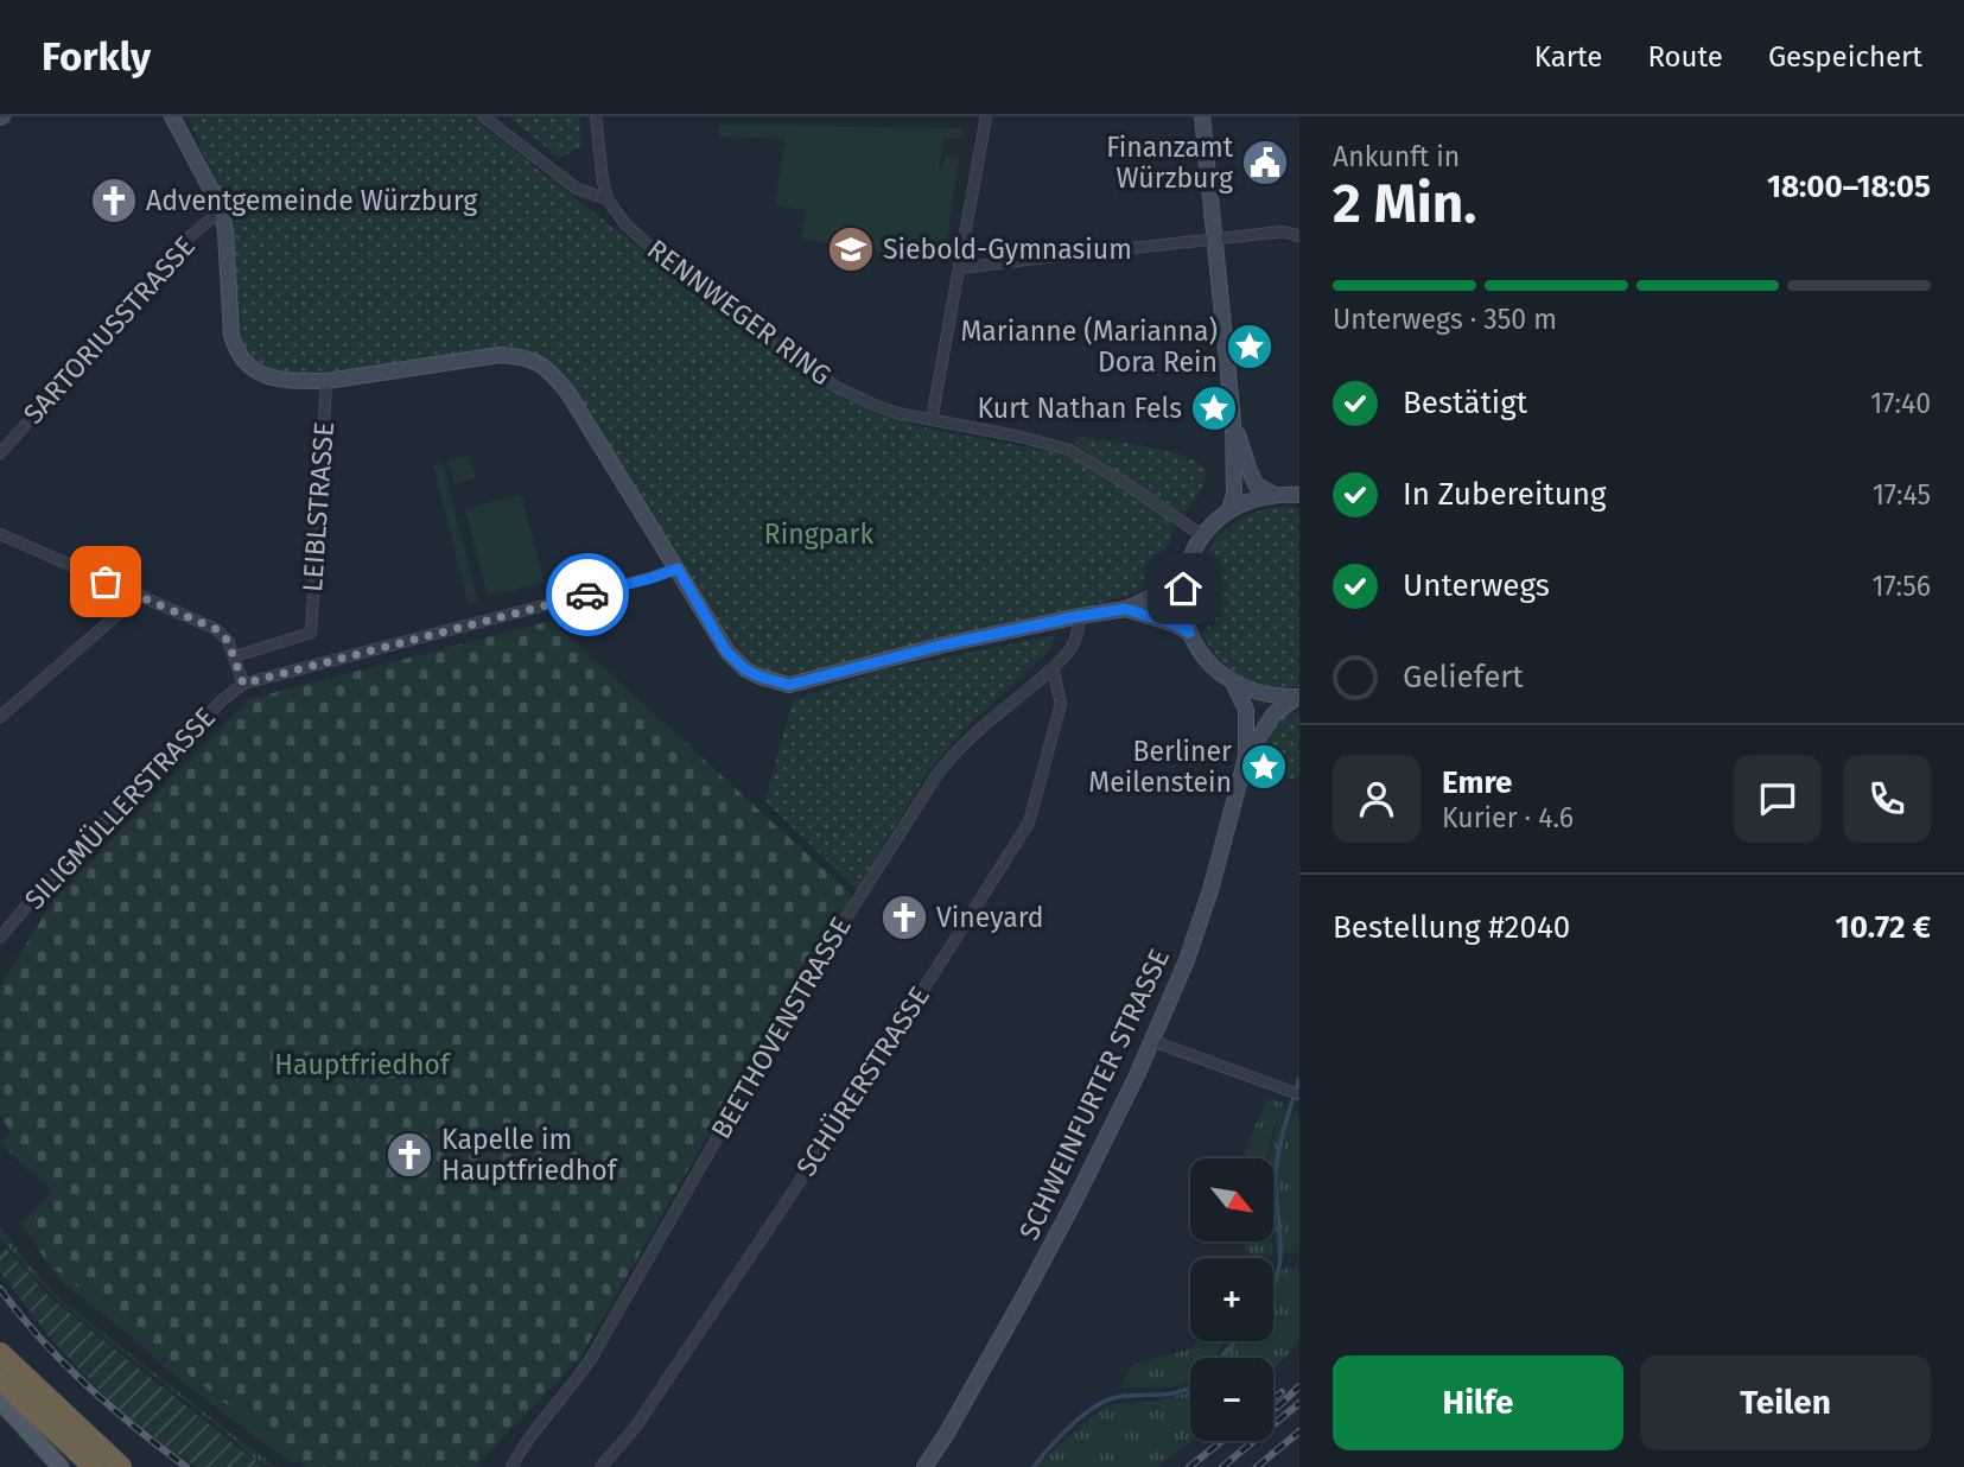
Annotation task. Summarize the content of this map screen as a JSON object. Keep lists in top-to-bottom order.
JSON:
{
  "streets": {
    "main road": ["SCHWEINFURTER STRASSE"],
    "street": [
      "RENNWEGER RING",
      "SARTORIUSSTRASSE",
      "LEIBLSTRASSE",
      "SILIGMÜLLERSTRASSE",
      "BEETHOVENSTRASSE",
      "SCHÜRERSTRASSE"
    ]
  },
  "crossings": [
    ["BEETHOVENSTRASSE", "SCHÜRERSTRASSE"]
  ],
  "parks": ["Ringpark", "Hauptfriedhof"],
  "places": {
    "public building": ["Finanzamt Würzburg"],
    "church": ["Adventgemeinde Würzburg", "Vineyard", "Kapelle im Hauptfriedhof"],
    "school or university": ["Siebold-Gymnasium"],
    "place": ["Marianne (Marianna) Dora Rein", "Kurt Nathan Fels", "Berliner Meilenstein"]
  },
  "north": "bottom right",
  "page": {
    "header": "Forkly",
    "nav": ["Karte", "Route", "Gespeichert"],
    "heading": ["2 Min.", "Ankunft in", "18:00–18:05"],
    "panel": [
      "Emre",
      "Kurier · 4.6",
      "Bestellung #2040",
      "10.72 €"
    ],
    "bar": "Unterwegs · 350 m",
    "list": [
      ["Bestätigt", "17:40"],
      ["In Zubereitung", "17:45"],
      ["Unterwegs", "17:56"],
      "Geliefert"
    ],
    "map_buttons": ["+", "−"],
    "buttons": ["Hilfe", "Teilen"]
  }
}
